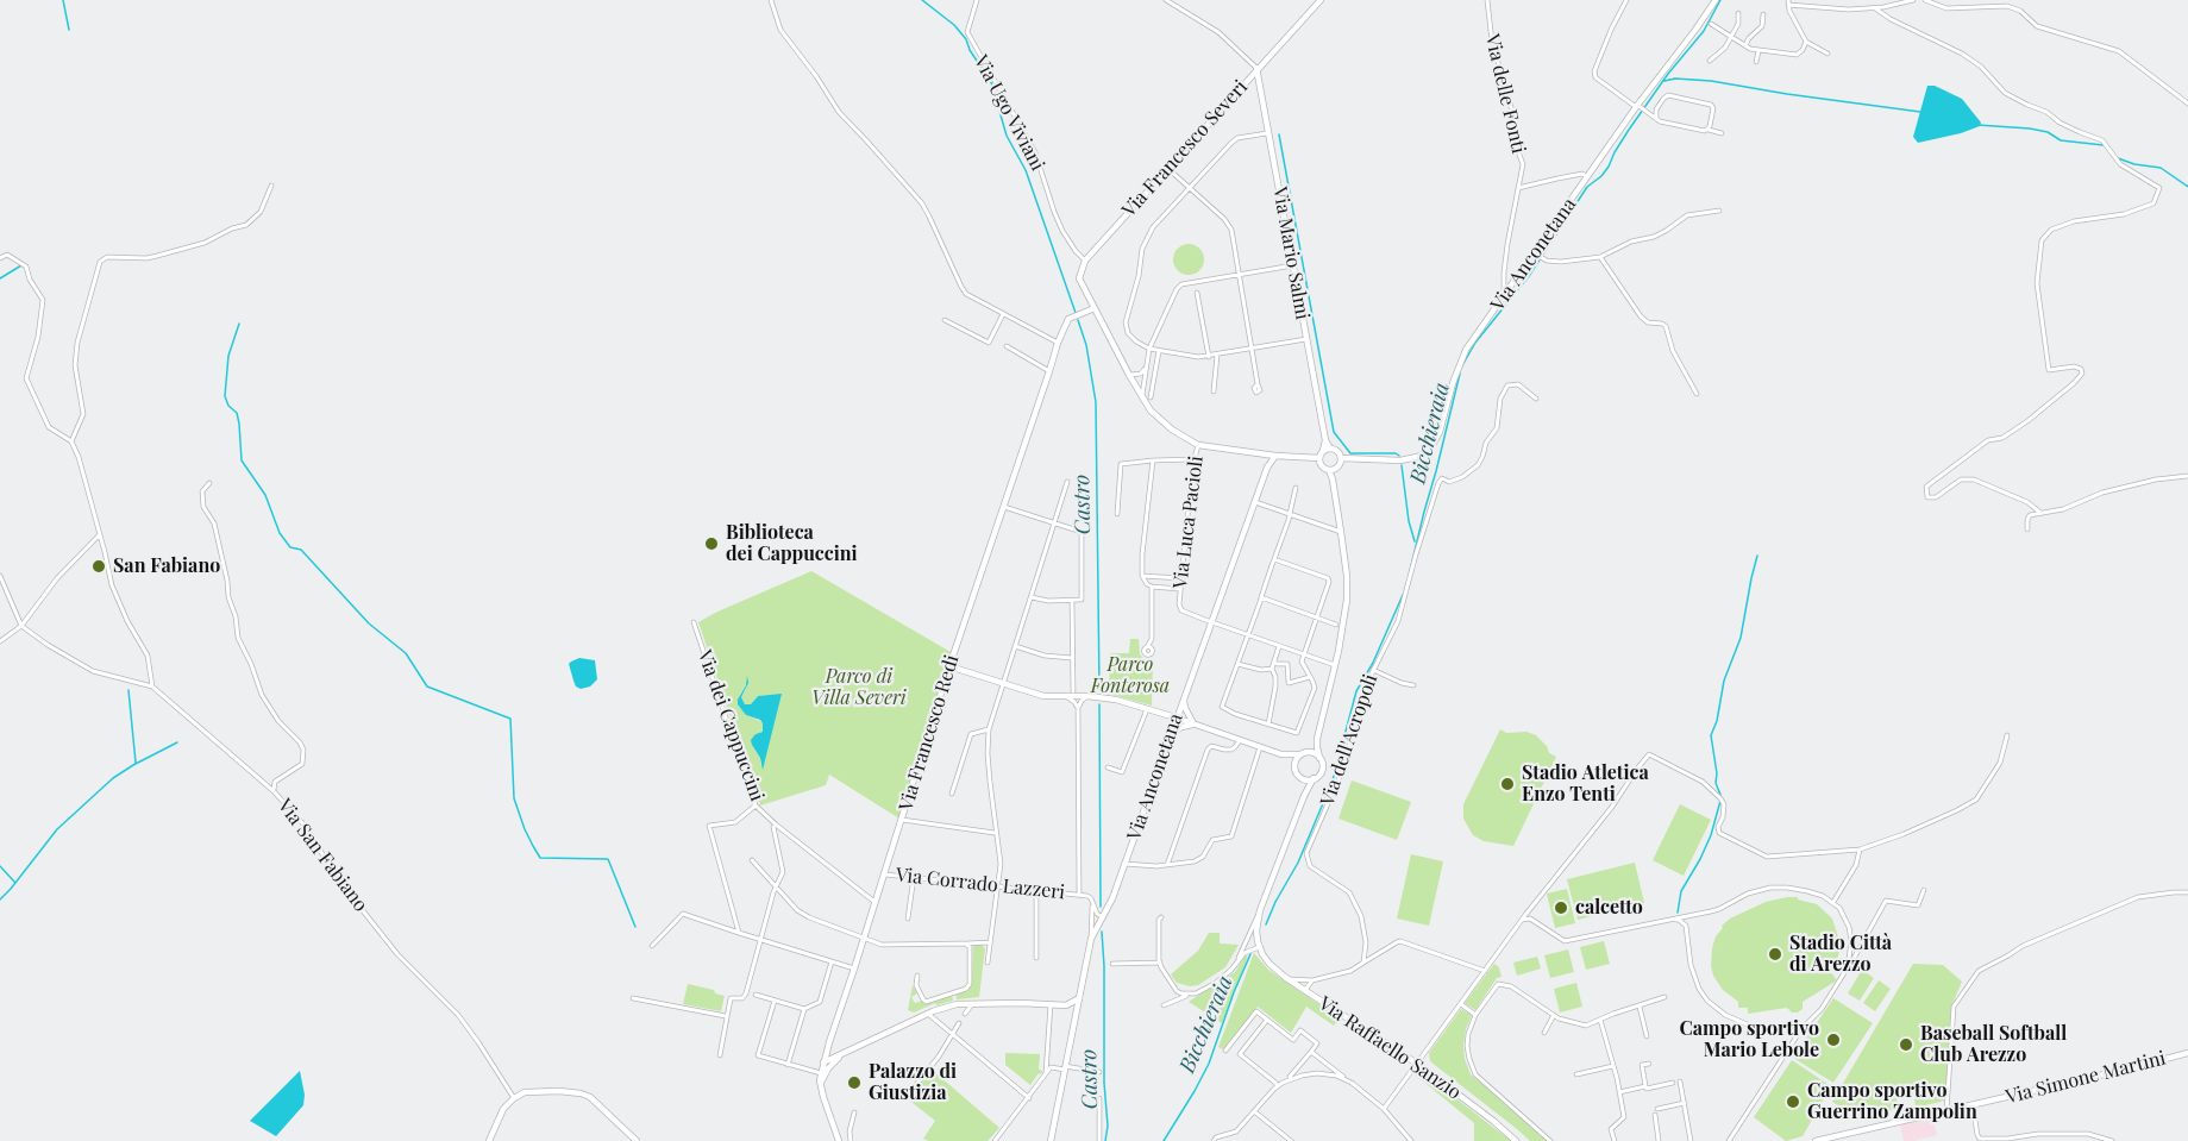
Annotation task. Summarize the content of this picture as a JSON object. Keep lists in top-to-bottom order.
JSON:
{
  "streets": {
    "street": [
      "Via delle Fonti",
      "Via Ugo Viviani",
      "Via Francesco Severi",
      "Via Mario Salmi",
      "Via Anconetana",
      "Via Luca Pacioli",
      "Via dei Cappuccini",
      "Via Francesco Redi",
      "Via dell'Acropoli",
      "Via San Fabiano",
      "Via Corrado Lazzeri",
      "Via Raffaello Sanzio",
      "Via Simone Martini"
    ]
  },
  "crossings": [
    ["Via delle Fonti", "Via Anconetana"],
    ["Via Ugo Viviani", "Via Francesco Severi"],
    ["Via Francesco Severi", "Via Mario Salmi"],
    ["Via Mario Salmi", "Via Anconetana"],
    ["Via Anconetana", "Via Luca Pacioli"],
    ["Via dei Cappuccini", "Via Francesco Redi"],
    ["Via Francesco Redi", "Via Corrado Lazzeri"]
  ],
  "water": ["Bicchieraia", "Castro"],
  "parks": ["Parco Fonterosa", "Parco di Villa Severi"],
  "places": [
    "Biblioteca dei Cappuccini",
    "San Fabiano",
    "Stadio Atletica Enzo Tenti",
    "calcetto",
    "Stadio Città di Arezzo",
    "Campo sportivo Mario Lebole",
    "Baseball Softball Club Arezzo",
    "Palazzo di Giustizia",
    "Campo sportivo Guerrino Zampolin"
  ]
}
